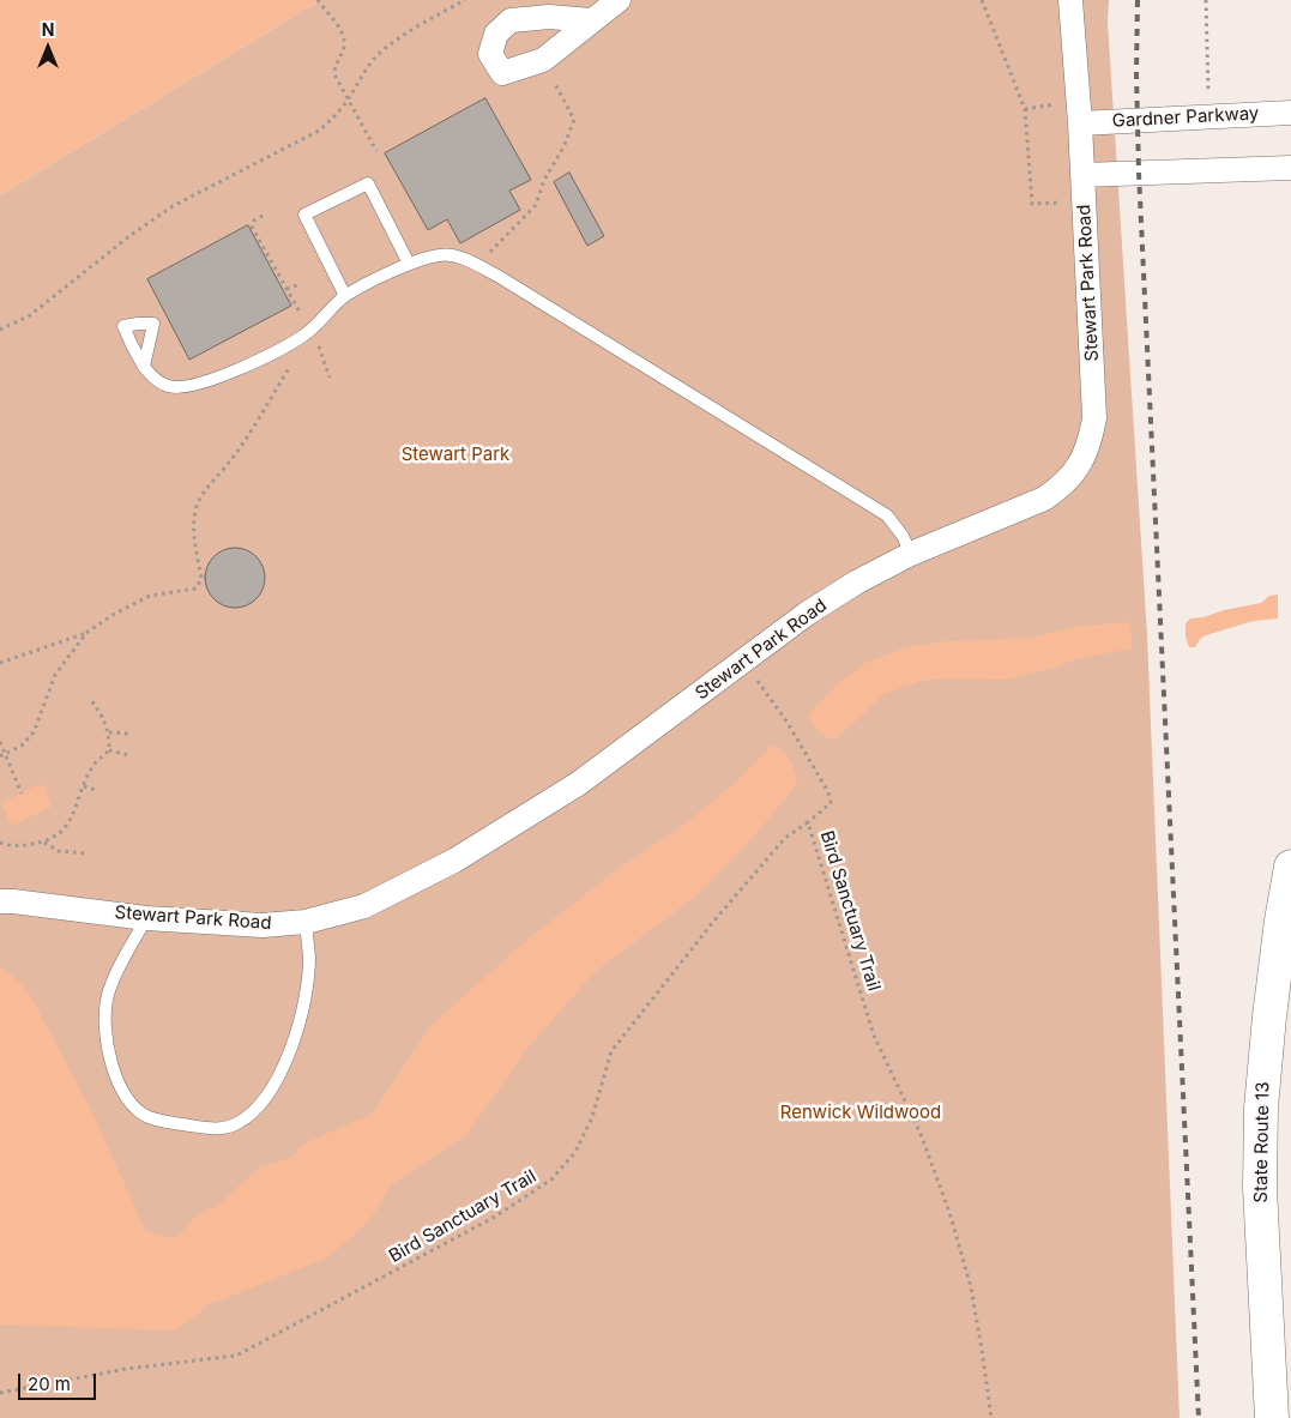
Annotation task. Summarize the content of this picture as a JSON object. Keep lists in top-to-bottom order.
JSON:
{
  "streets": {
    "highway": ["State Route 13"],
    "street": ["Gardner Parkway", "Stewart Park Road"],
    "path": ["Bird Sanctuary Trail"]
  },
  "crossings": [
    ["Gardner Parkway", "Stewart Park Road"],
    ["Stewart Park Road", "Bird Sanctuary Trail"]
  ],
  "parks": ["Stewart Park", "Renwick Wildwood"],
  "scale_bar": "20 m",
  "north": "top"
}
